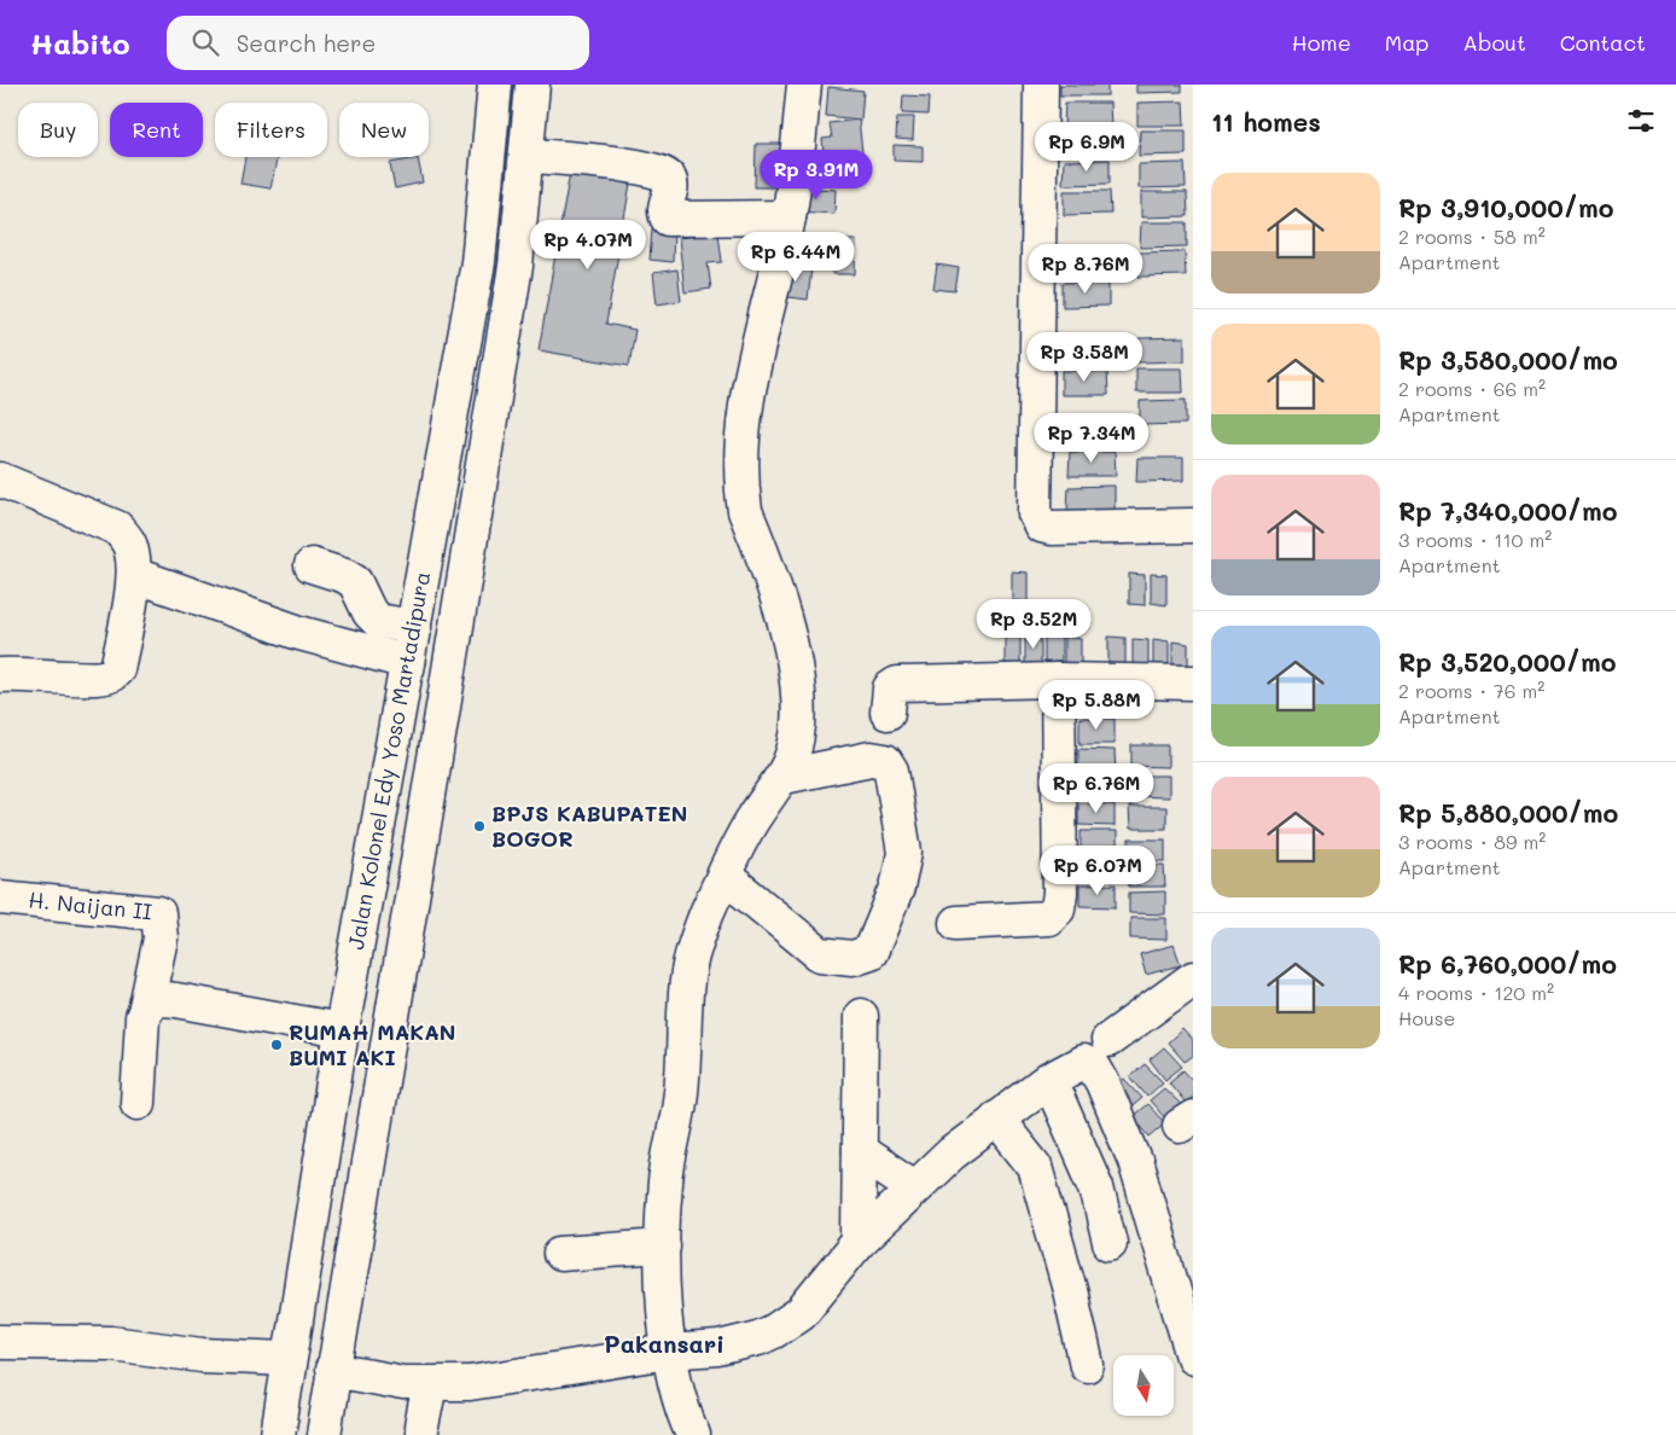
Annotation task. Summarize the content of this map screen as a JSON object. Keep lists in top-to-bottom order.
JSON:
{
  "streets": {
    "street": ["Jalan Kolonel Edy Yoso Martadipura", "H. Naijan II"]
  },
  "districts": ["Pakansari"],
  "places": ["BPJS KABUPATEN BOGOR", "RUMAH MAKAN BUMI AKI"],
  "north": "bottom",
  "page": {
    "header": "Habito",
    "search": "Search here",
    "nav": [
      "Home",
      "Map",
      "About",
      "Contact"
    ],
    "heading": "11 homes",
    "chip": [
      "Buy",
      "Rent",
      "Filters",
      "New"
    ],
    "price": [
      "Rp 6.9M",
      "Rp 3.91M",
      "Rp 4.07M",
      "Rp 6.44M",
      "Rp 8.76M",
      "Rp 3.58M",
      "Rp 7.34M",
      "Rp 3.52M",
      "Rp 5.88M",
      "Rp 6.76M",
      "Rp 6.07M"
    ],
    "list": [
      {
        "name": "Rp 3,910,000/mo",
        "note": "2 rooms · 58 m² · Apartment"
      },
      {
        "name": "Rp 3,580,000/mo",
        "note": "2 rooms · 66 m² · Apartment"
      },
      {
        "name": "Rp 7,340,000/mo",
        "note": "3 rooms · 110 m² · Apartment"
      },
      {
        "name": "Rp 3,520,000/mo",
        "note": "2 rooms · 76 m² · Apartment"
      },
      {
        "name": "Rp 5,880,000/mo",
        "note": "3 rooms · 89 m² · Apartment"
      },
      {
        "name": "Rp 6,760,000/mo",
        "note": "4 rooms · 120 m² · House"
      }
    ]
  }
}
